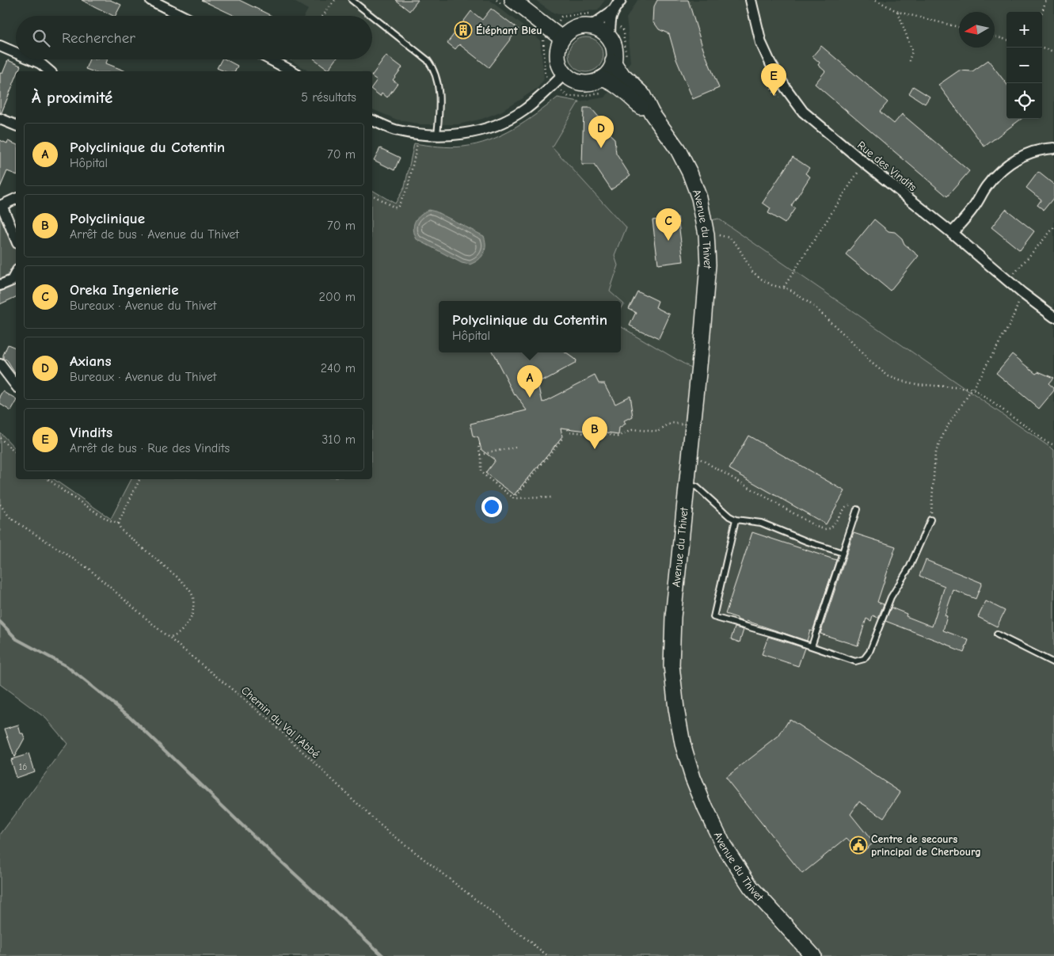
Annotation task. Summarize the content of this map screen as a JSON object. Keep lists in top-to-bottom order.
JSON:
{
  "streets": {
    "main road": ["Avenue du Thivet"],
    "street": ["Rue des Vindits"],
    "path": ["Chemin du Val l'Abbé"]
  },
  "places": {
    "building": ["Éléphant Bleu"],
    "public building": ["Centre de secours principal de Cherbourg"]
  },
  "house_numbers": ["16"],
  "north": "left",
  "page": {
    "map_buttons": ["+", "−"],
    "search": "Rechercher",
    "pins": [
      "E",
      "D",
      "C",
      "A",
      "B"
    ],
    "heading": ["À proximité", "5 résultats"],
    "list": [
      {
        "mark": "A",
        "name": "Polyclinique du Cotentin",
        "note": "Hôpital",
        "value": "70 m"
      },
      {
        "mark": "B",
        "name": "Polyclinique",
        "note": "Arrêt de bus · Avenue du Thivet",
        "value": "70 m"
      },
      {
        "mark": "C",
        "name": "Oreka Ingenierie",
        "note": "Bureaux · Avenue du Thivet",
        "value": "200 m"
      },
      {
        "mark": "D",
        "name": "Axians",
        "note": "Bureaux · Avenue du Thivet",
        "value": "240 m"
      },
      {
        "mark": "E",
        "name": "Vindits",
        "note": "Arrêt de bus · Rue des Vindits",
        "value": "310 m"
      }
    ],
    "popup": ["Polyclinique du Cotentin", "Hôpital"]
  }
}
